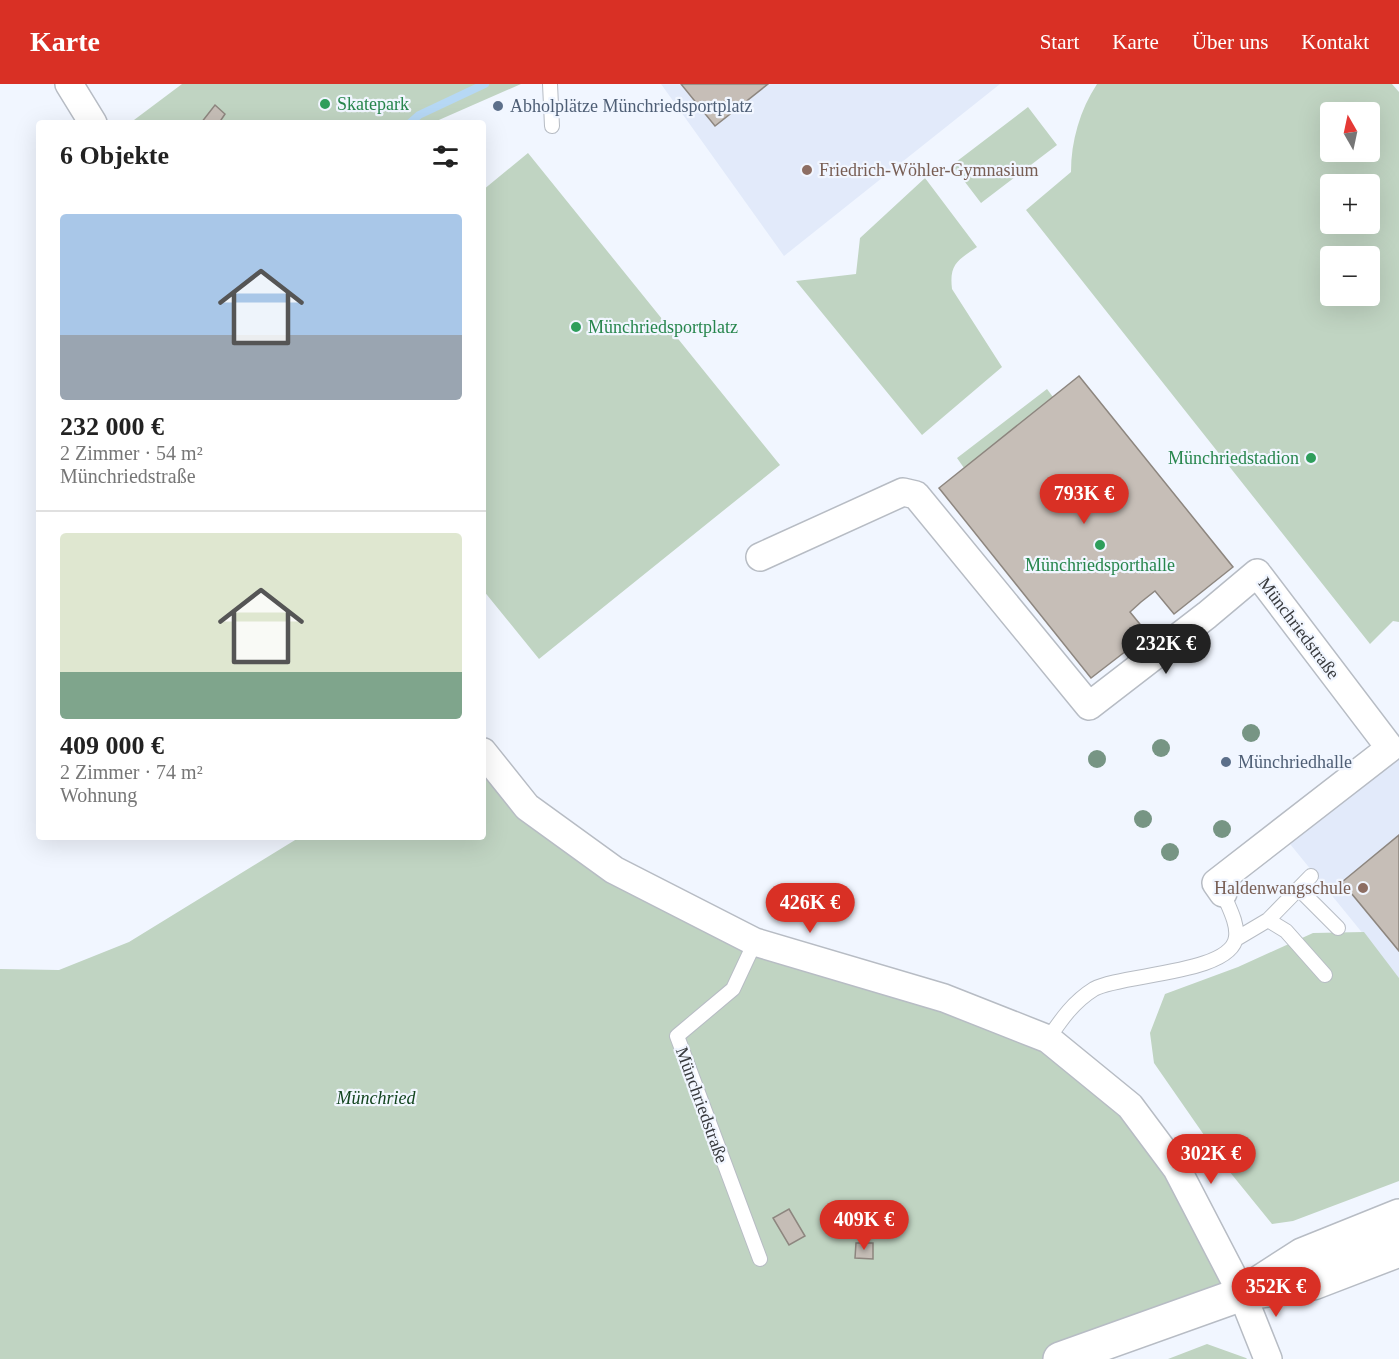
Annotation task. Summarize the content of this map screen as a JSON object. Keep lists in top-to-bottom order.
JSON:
{
  "streets": {
    "street": ["Münchriedstraße"]
  },
  "parks": ["Münchried"],
  "places": [
    "Skatepark",
    "Abholplätze Münchriedsportplatz",
    "Friedrich-Wöhler-Gymnasium",
    "Münchriedsportplatz",
    "Münchriedstadion",
    "Münchriedsporthalle",
    "Münchriedhalle",
    "Haldenwangschule"
  ],
  "north": "top",
  "page": {
    "header": "Karte",
    "nav": [
      "Start",
      "Karte",
      "Über uns",
      "Kontakt"
    ],
    "map_buttons": ["+", "−"],
    "heading": "6 Objekte",
    "list": [
      {
        "name": "232 000 €",
        "note": "2 Zimmer · 54 m² · Münchriedstraße"
      },
      {
        "name": "409 000 €",
        "note": "2 Zimmer · 74 m² · Wohnung"
      }
    ],
    "price": [
      "793K €",
      "232K €",
      "426K €",
      "302K €",
      "409K €",
      "352K €"
    ]
  }
}
